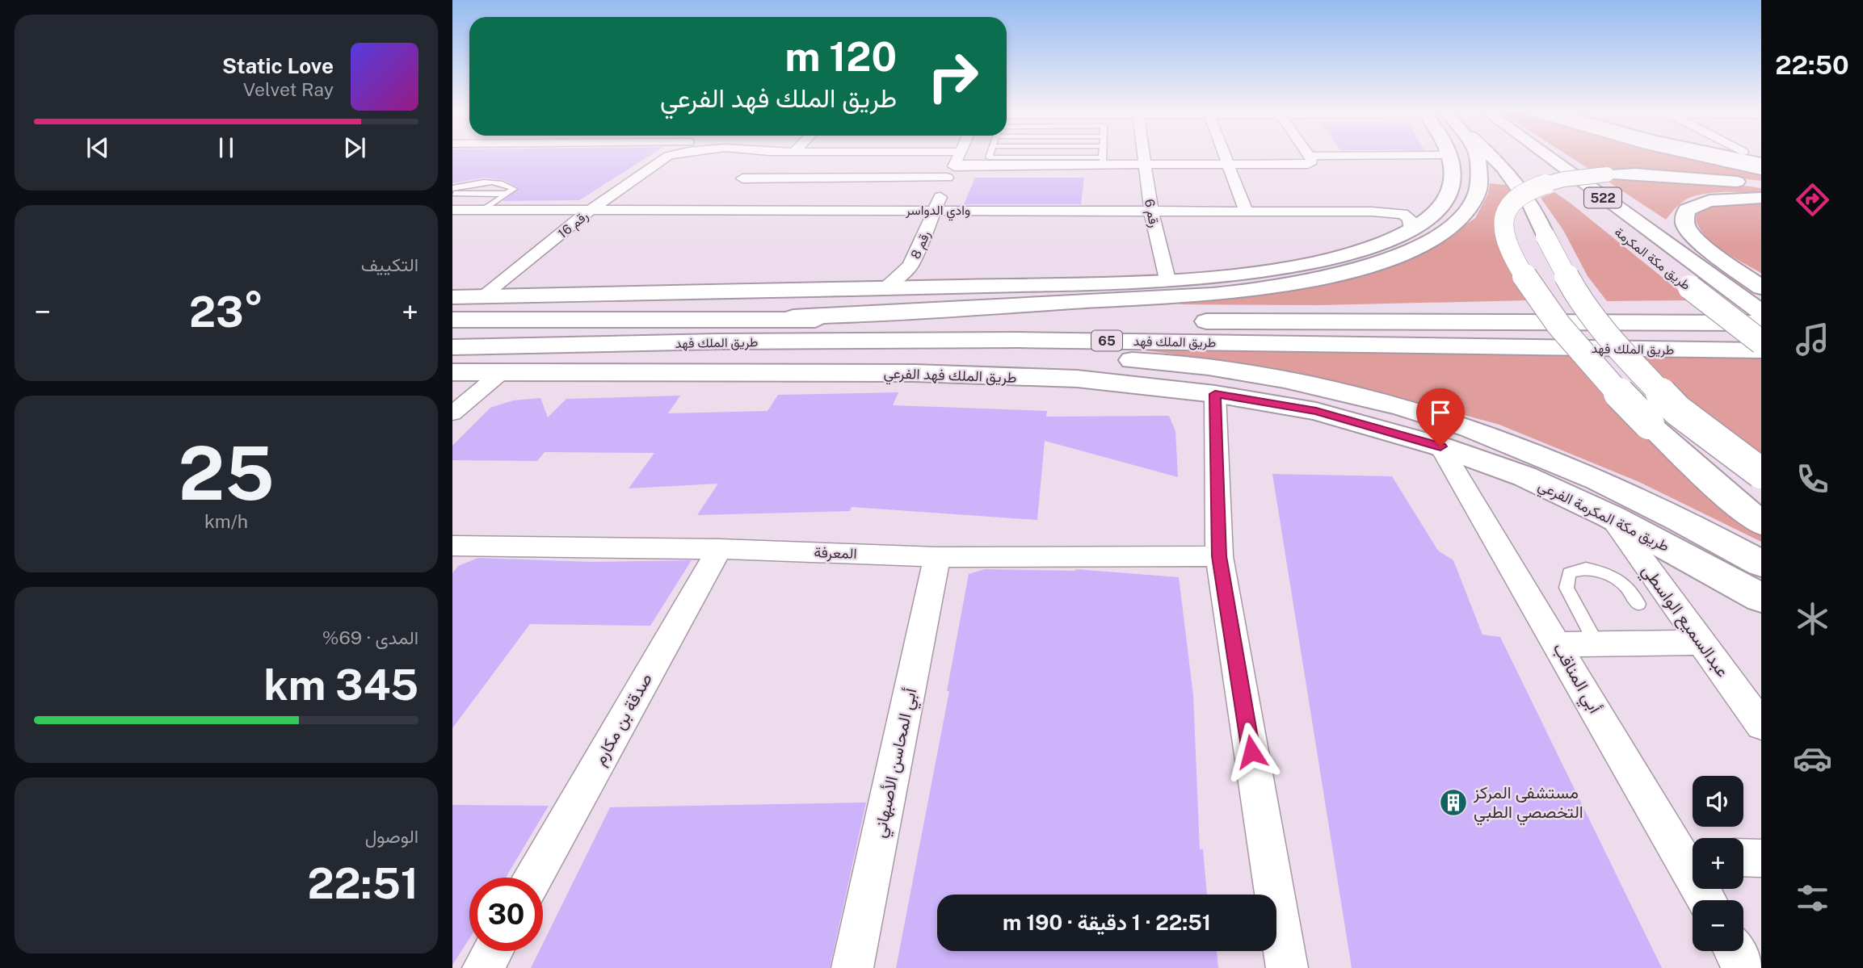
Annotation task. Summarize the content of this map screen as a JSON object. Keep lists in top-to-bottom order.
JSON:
{
  "streets": {
    "main road": [
      "522",
      "طريق مكة المكرمة",
      "65",
      "طريق الملك فهد",
      "طريق الملك فهد الفرعي",
      "طريق مكة المكرمة الفرعي"
    ],
    "street": [
      "وادي الدواسر",
      "رقم 6",
      "رقم 16",
      "رقم 8",
      "المعرفة",
      "عبدالسميع الواسطي",
      "أبي المناقب",
      "صدقة بن مكارم",
      "أبي المحاسن الأصبهاني"
    ]
  },
  "crossings": [
    ["وادي الدواسر", "رقم 6"],
    ["وادي الدواسر", "رقم 16"],
    ["وادي الدواسر", "رقم 8"],
    ["طريق الملك فهد الفرعي", "طريق مكة المكرمة الفرعي"],
    ["طريق الملك فهد الفرعي", "أبي المناقب"],
    ["طريق مكة المكرمة الفرعي", "عبدالسميع الواسطي"],
    ["طريق مكة المكرمة الفرعي", "أبي المناقب"],
    ["المعرفة", "صدقة بن مكارم"],
    ["المعرفة", "أبي المحاسن الأصبهاني"]
  ],
  "places": {
    "building": ["مستشفى المركز التخصصي الطبي"]
  },
  "page": {
    "tabs": "22:50",
    "turn": ["120 m", "طريق الملك فهد الفرعي"],
    "song": ["Static Love", "Velvet Ray"],
    "tile": [
      "التكييف",
      ["25", "km/h"],
      ["المدى · 69%", "345 km"],
      ["الوصول", "22:51"]
    ],
    "heat": ["−", "23°", "+"],
    "map_buttons": ["+", "−"],
    "limit": "30",
    "trip": "22:51 · 1 دقيقة · 190 m"
  }
}
